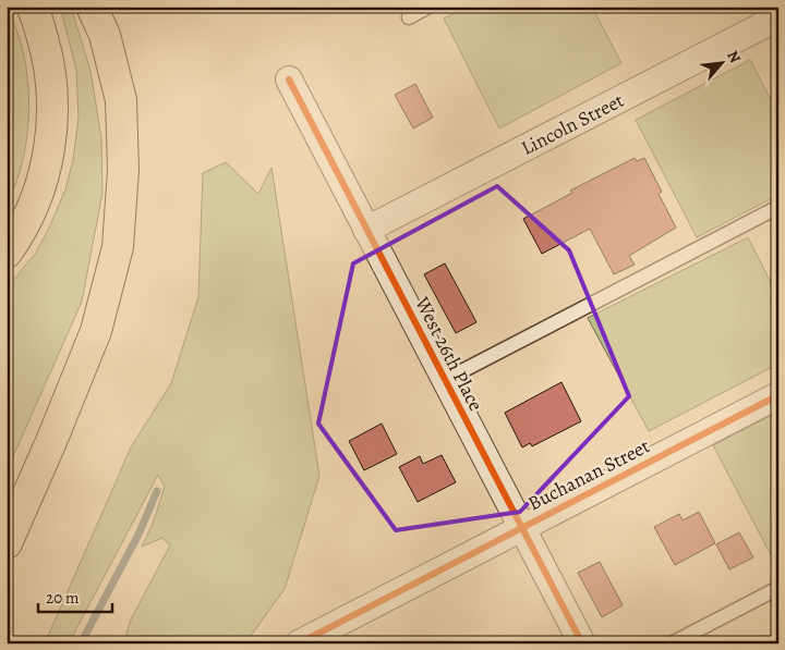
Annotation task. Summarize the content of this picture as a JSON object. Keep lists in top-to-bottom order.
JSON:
{
  "streets": {
    "street": ["Lincoln Street", "West 26th Place", "Buchanan Street"]
  },
  "crossings": [
    ["Lincoln Street", "West 26th Place"],
    ["West 26th Place", "Buchanan Street"]
  ],
  "scale_bar": "20 m",
  "north": "top right"
}
